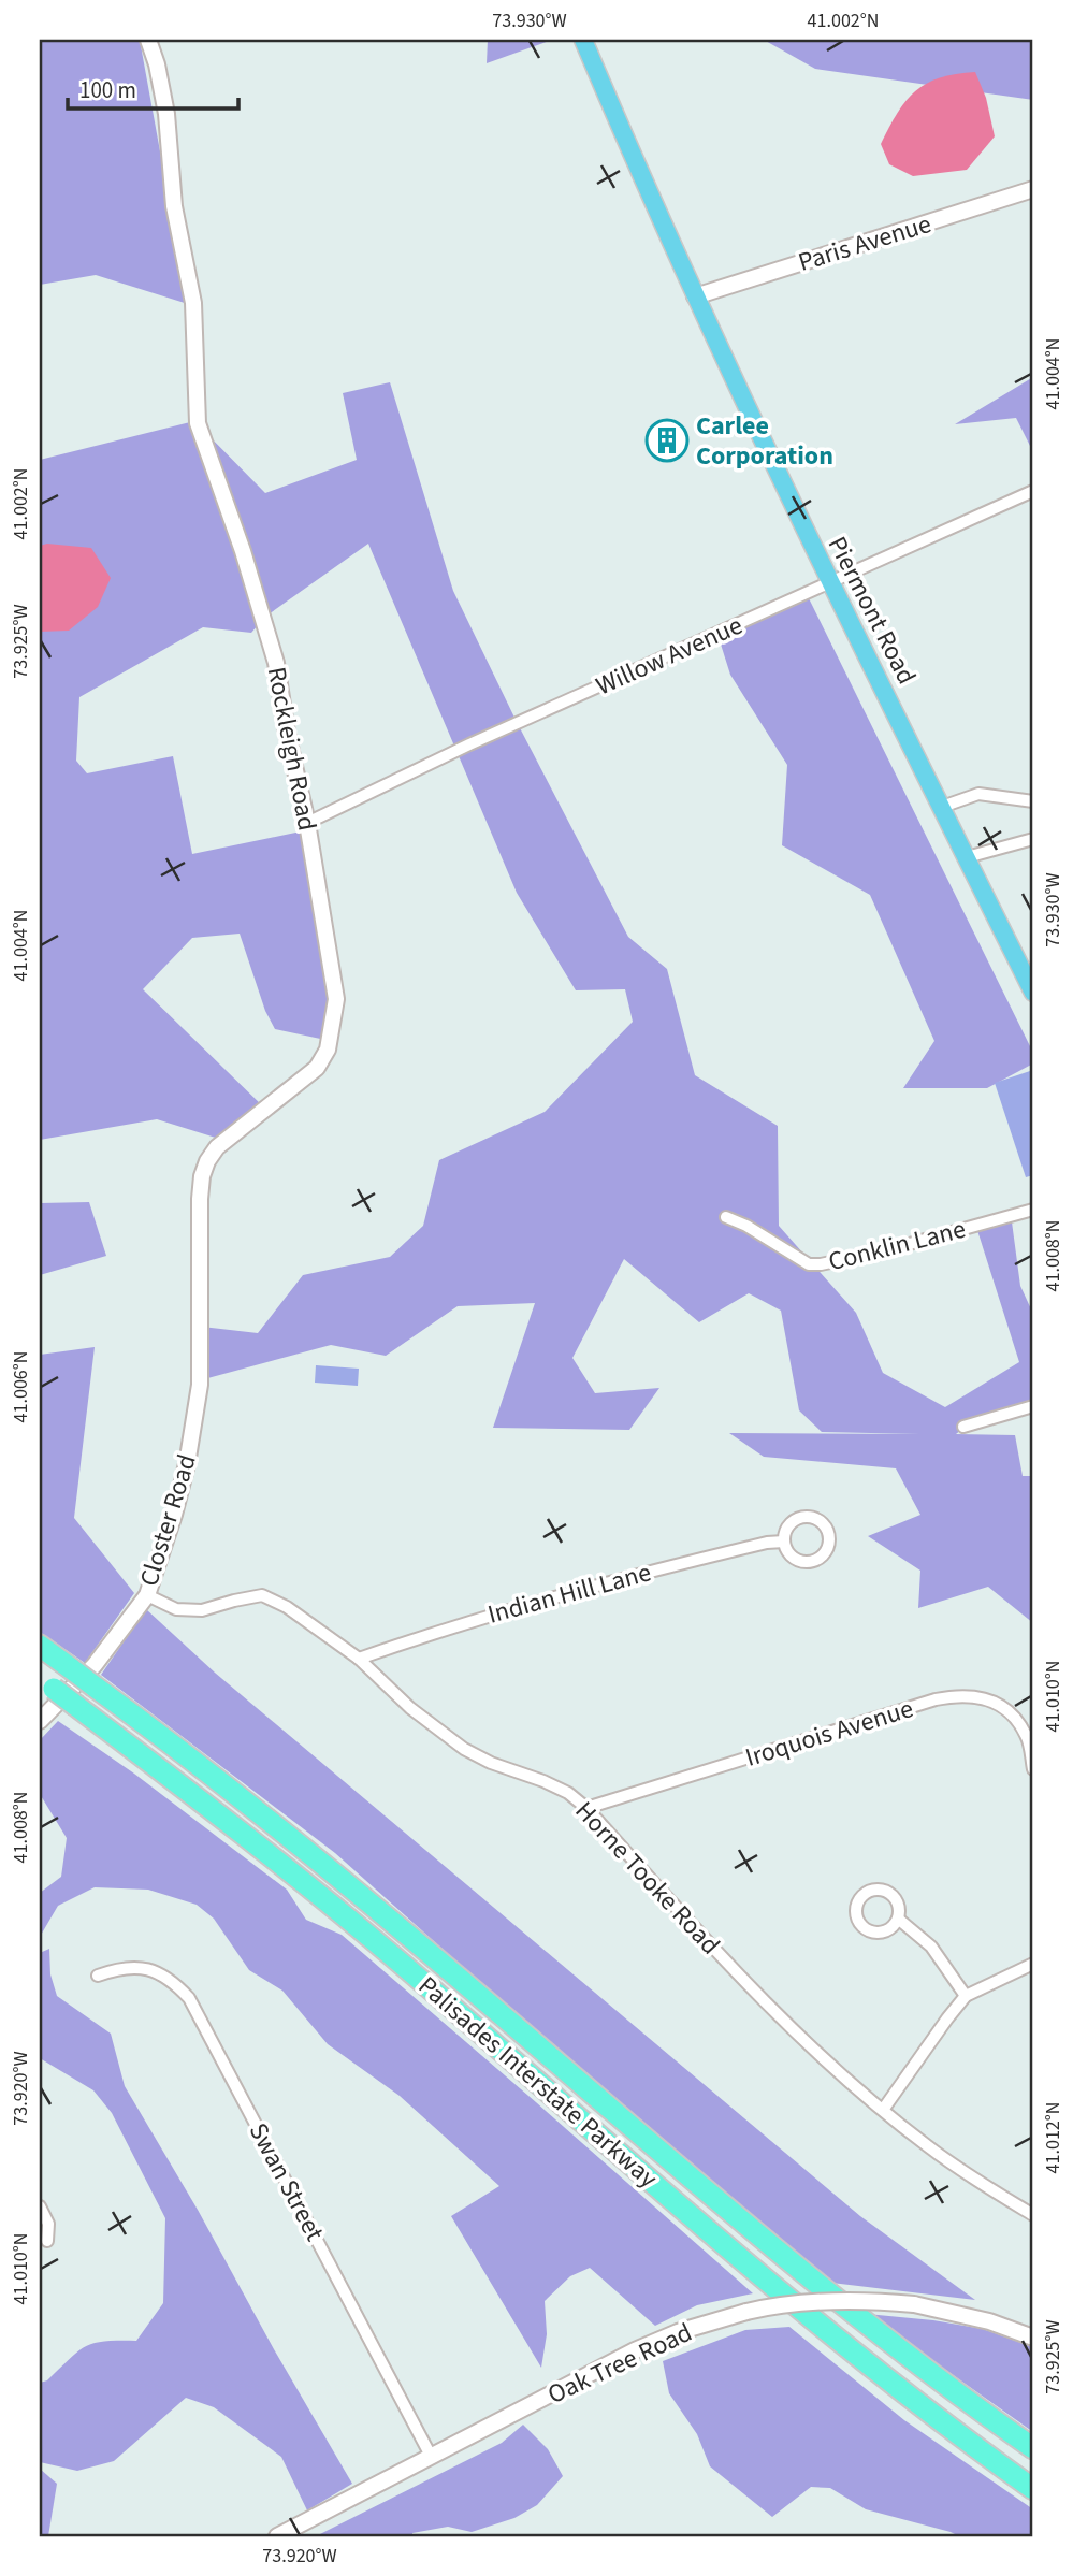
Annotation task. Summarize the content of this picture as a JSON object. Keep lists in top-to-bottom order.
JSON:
{
  "streets": {
    "highway": ["Palisades Interstate Parkway"],
    "main road": ["Piermont Road"],
    "street": [
      "Paris Avenue",
      "Willow Avenue",
      "Rockleigh Road",
      "Conklin Lane",
      "Closter Road",
      "Indian Hill Lane",
      "Iroquois Avenue",
      "Horne Tooke Road",
      "Swan Street",
      "Oak Tree Road"
    ]
  },
  "crossings": [
    ["Paris Avenue", "Piermont Road"],
    ["Piermont Road", "Willow Avenue"],
    ["Willow Avenue", "Rockleigh Road"],
    ["Rockleigh Road", "Closter Road"],
    ["Closter Road", "Horne Tooke Road"],
    ["Indian Hill Lane", "Horne Tooke Road"],
    ["Iroquois Avenue", "Horne Tooke Road"],
    ["Swan Street", "Oak Tree Road"]
  ],
  "places": {
    "building": ["Carlee Corporation"]
  },
  "scale_bar": "100 m",
  "coordinates": [
    "73.930°W",
    "41.002°N",
    "41.004°N",
    "73.925°W",
    "41.008°N",
    "41.006°N",
    "41.010°N",
    "73.920°W",
    "41.012°N"
  ]
}
